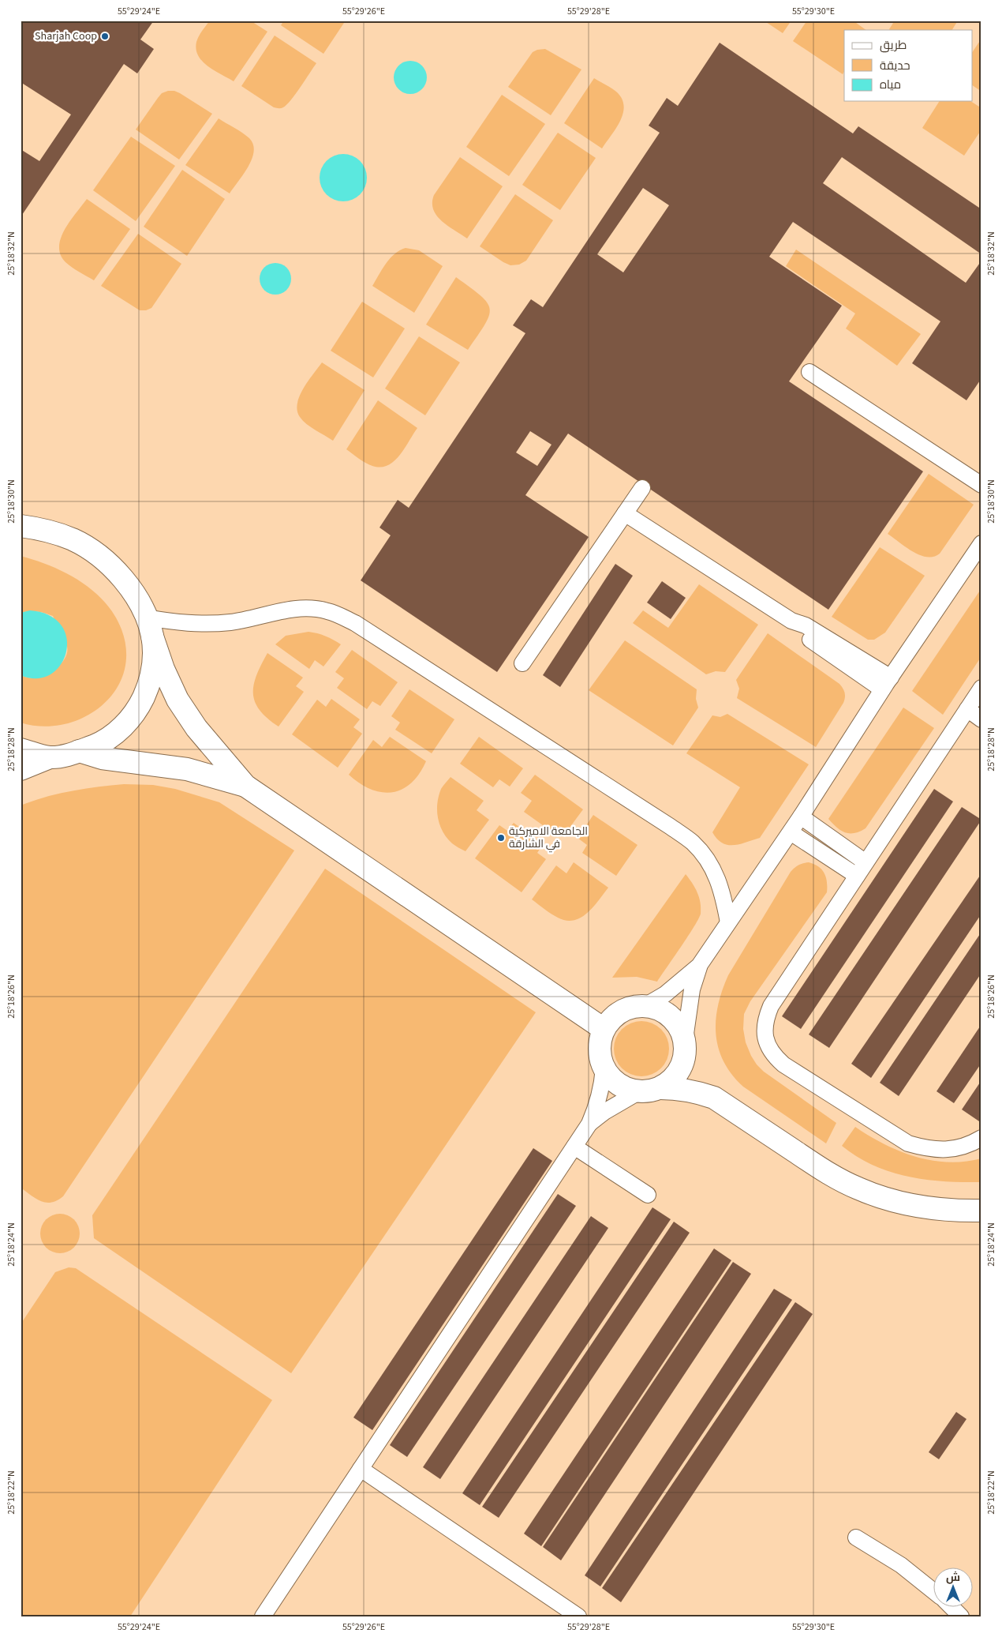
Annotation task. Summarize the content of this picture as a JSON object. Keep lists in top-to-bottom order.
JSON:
{
  "places": ["Sharjah Coop", "الجامعة الاميركية في الشارقة"],
  "legend": ["طريق", "حديقة", "مياه"],
  "north": "top",
  "coordinates": [
    "55°29'24\"E",
    "55°29'26\"E",
    "55°29'28\"E",
    "55°29'30\"E",
    "25°18'32\"N",
    "25°18'30\"N",
    "25°18'28\"N",
    "25°18'26\"N",
    "25°18'24\"N",
    "25°18'22\"N"
  ]
}
